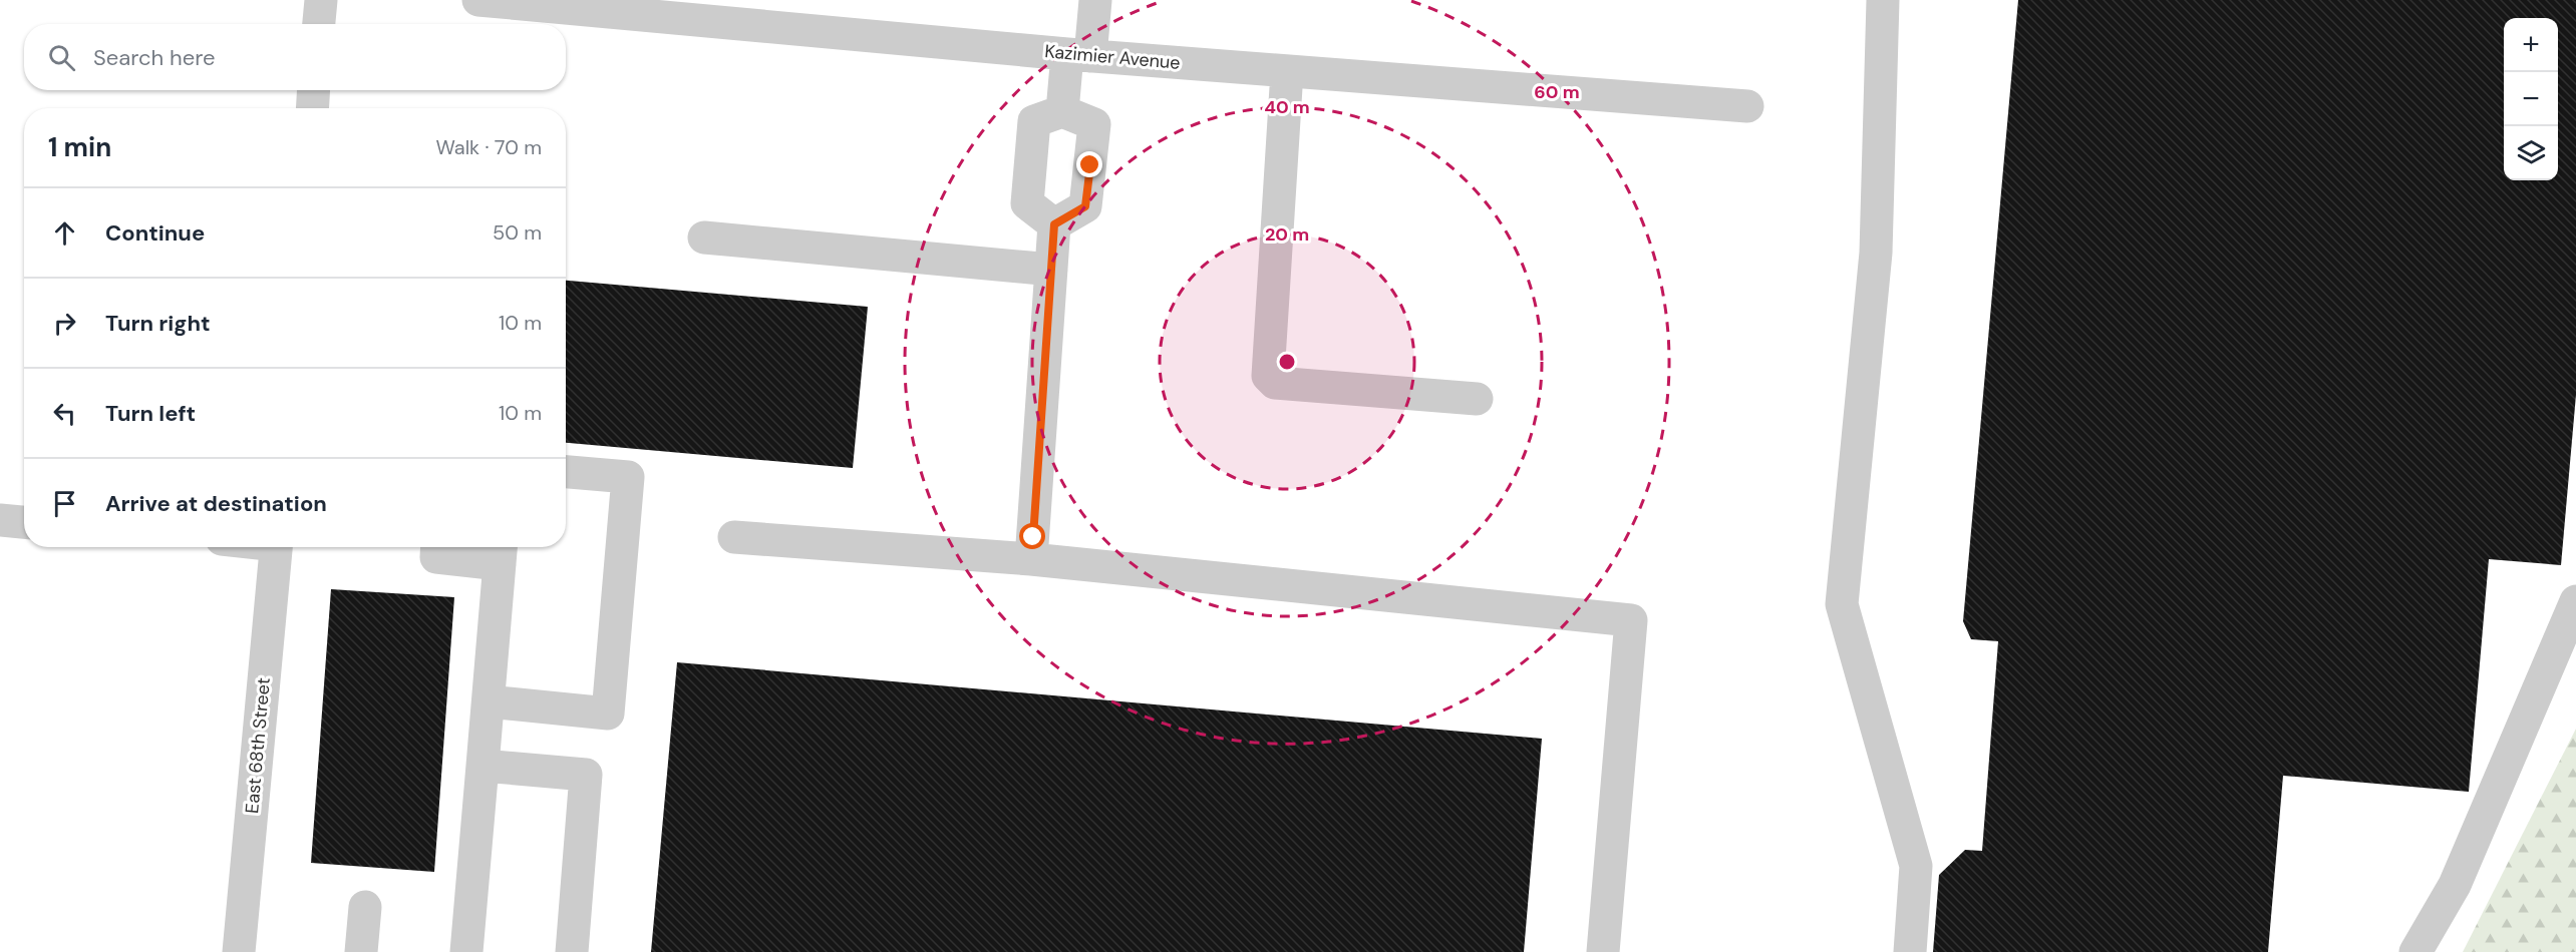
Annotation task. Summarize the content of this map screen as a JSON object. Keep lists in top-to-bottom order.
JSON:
{
  "streets": {
    "street": ["Kazimier Avenue", "East 68th Street"]
  },
  "page": {
    "map_buttons": ["+", "−"],
    "search": "Search here",
    "heading": ["1 min", "Walk · 70 m"],
    "list": [
      ["Continue", "50 m"],
      ["Turn right", "10 m"],
      ["Turn left", "10 m"],
      "Arrive at destination"
    ]
  },
  "rings": ["60 m", "40 m", "20 m"]
}
